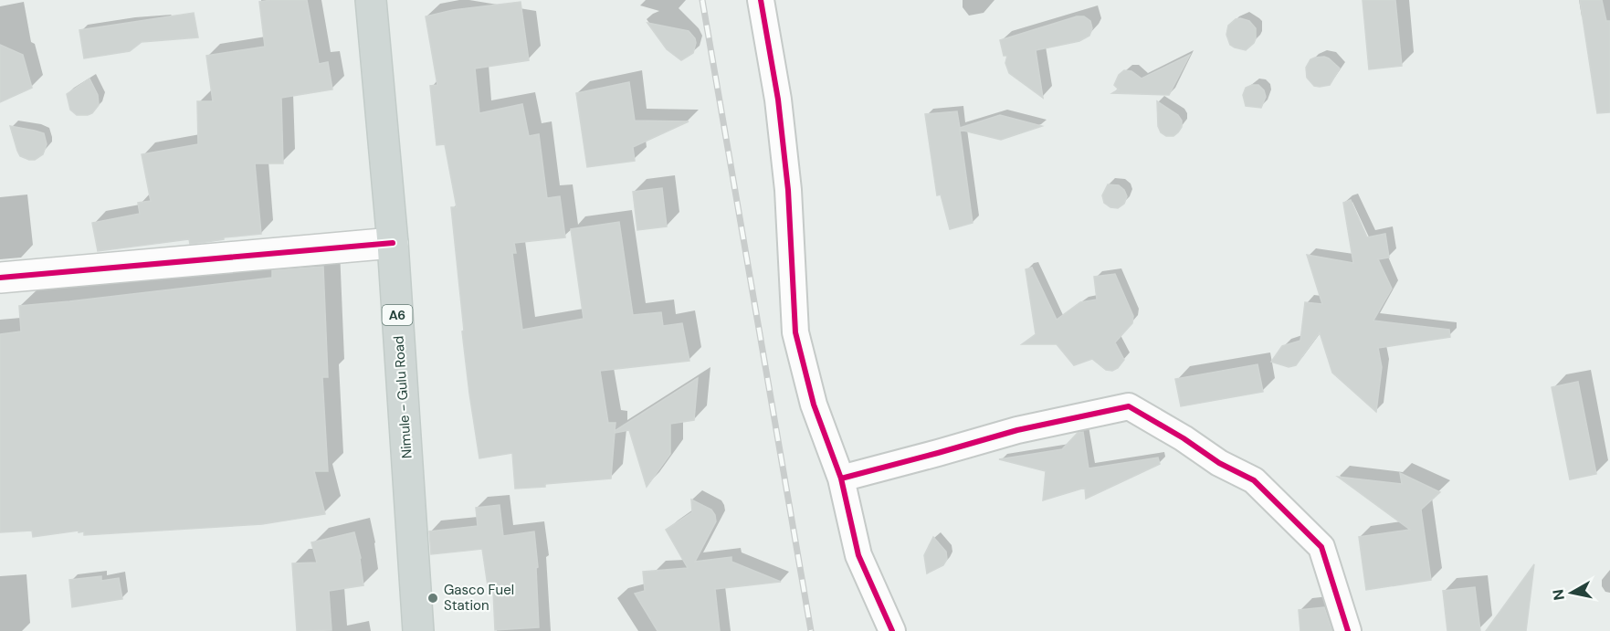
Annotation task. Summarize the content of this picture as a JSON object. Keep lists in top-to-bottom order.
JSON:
{
  "streets": {
    "main road": ["A6", "Nimule - Gulu Road"]
  },
  "places": ["Gasco Fuel Station"],
  "north": "left"
}
